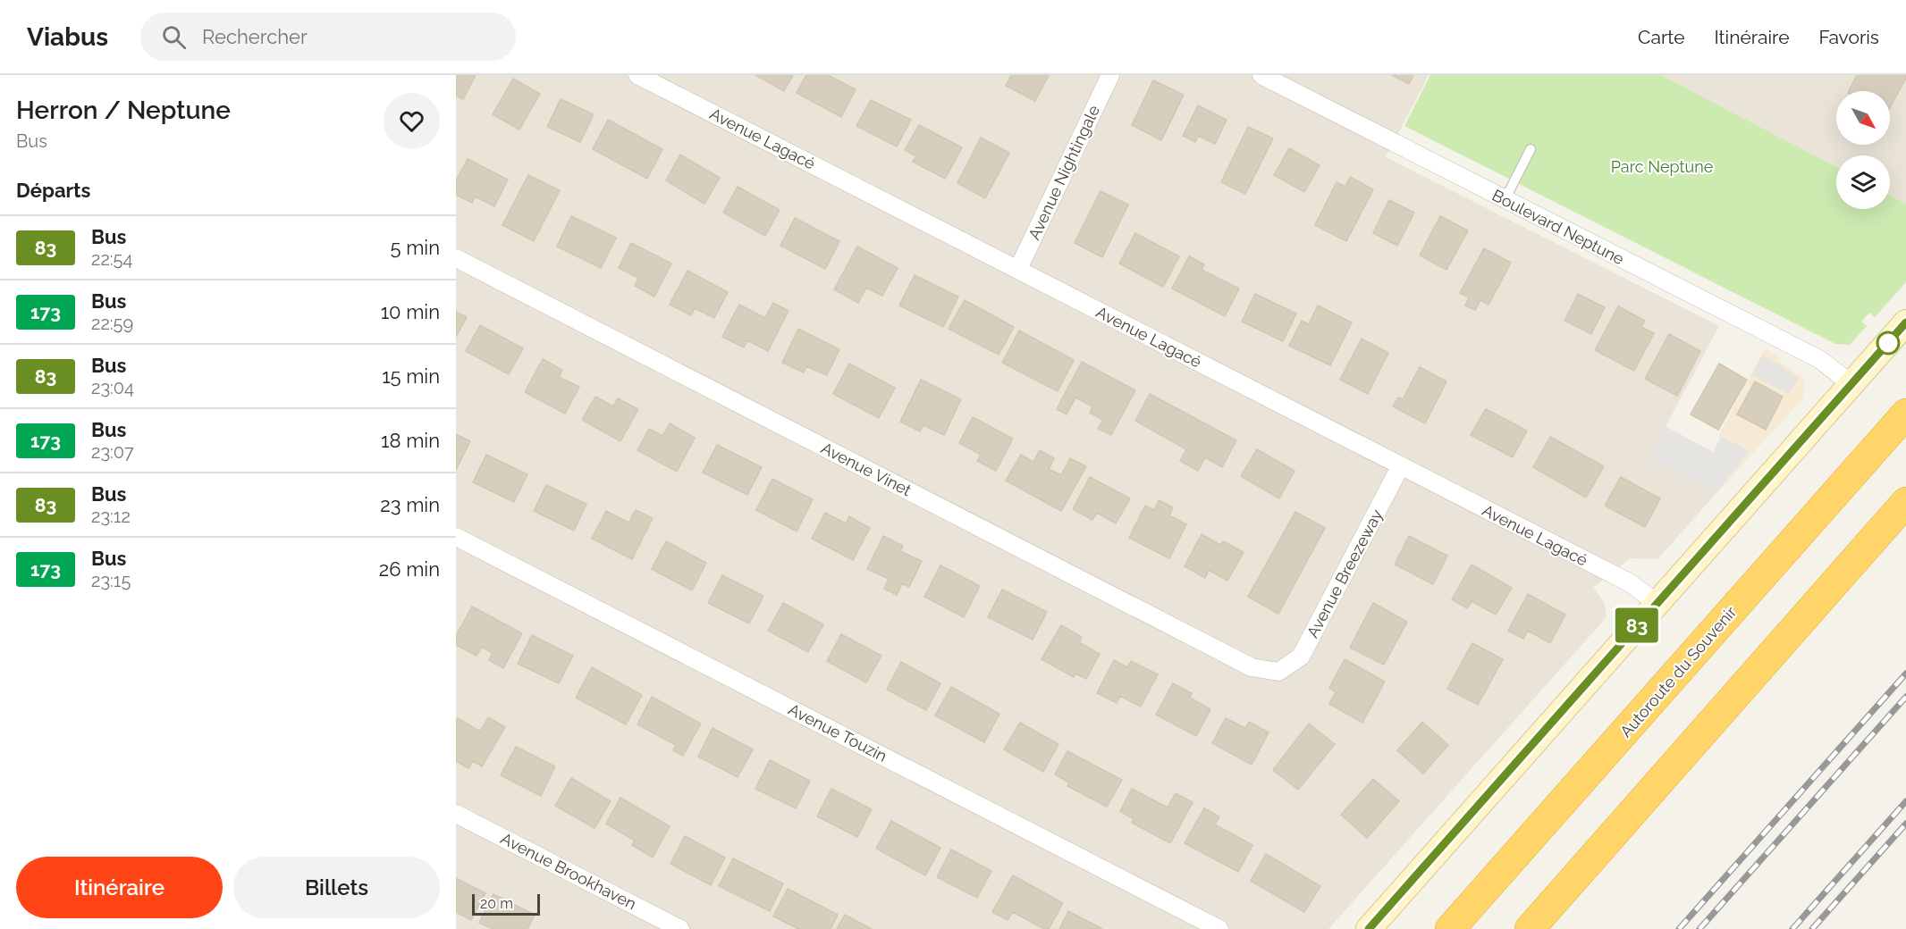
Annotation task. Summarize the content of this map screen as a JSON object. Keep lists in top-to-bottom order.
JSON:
{
  "streets": {
    "highway": ["Autoroute du Souvenir"],
    "street": [
      "Avenue Lagacé",
      "Avenue Nightingale",
      "Boulevard Neptune",
      "Avenue Vinet",
      "Avenue Breezeway",
      "Avenue Touzin",
      "Avenue Brookhaven"
    ]
  },
  "crossings": [
    ["Avenue Lagacé", "Avenue Nightingale"],
    ["Avenue Lagacé", "Avenue Breezeway"],
    ["Avenue Vinet", "Avenue Breezeway"]
  ],
  "parks": ["Parc Neptune"],
  "lines": ["bus line 83"],
  "scale_bar": "20 m",
  "north": "bottom right",
  "page": {
    "header": "Viabus",
    "search": "Rechercher",
    "nav": ["Carte", "Itinéraire", "Favoris"],
    "heading": [
      ["Herron / Neptune", "Bus"],
      "Départs"
    ],
    "on_map": "83",
    "list": [
      {
        "mark": "83",
        "name": "Bus",
        "note": "22:54",
        "value": "5 min"
      },
      {
        "mark": "173",
        "name": "Bus",
        "note": "22:59",
        "value": "10 min"
      },
      {
        "mark": "83",
        "name": "Bus",
        "note": "23:04",
        "value": "15 min"
      },
      {
        "mark": "173",
        "name": "Bus",
        "note": "23:07",
        "value": "18 min"
      },
      {
        "mark": "83",
        "name": "Bus",
        "note": "23:12",
        "value": "23 min"
      },
      {
        "mark": "173",
        "name": "Bus",
        "note": "23:15",
        "value": "26 min"
      }
    ],
    "buttons": ["Itinéraire", "Billets"],
    "scale": "20 m"
  }
}
